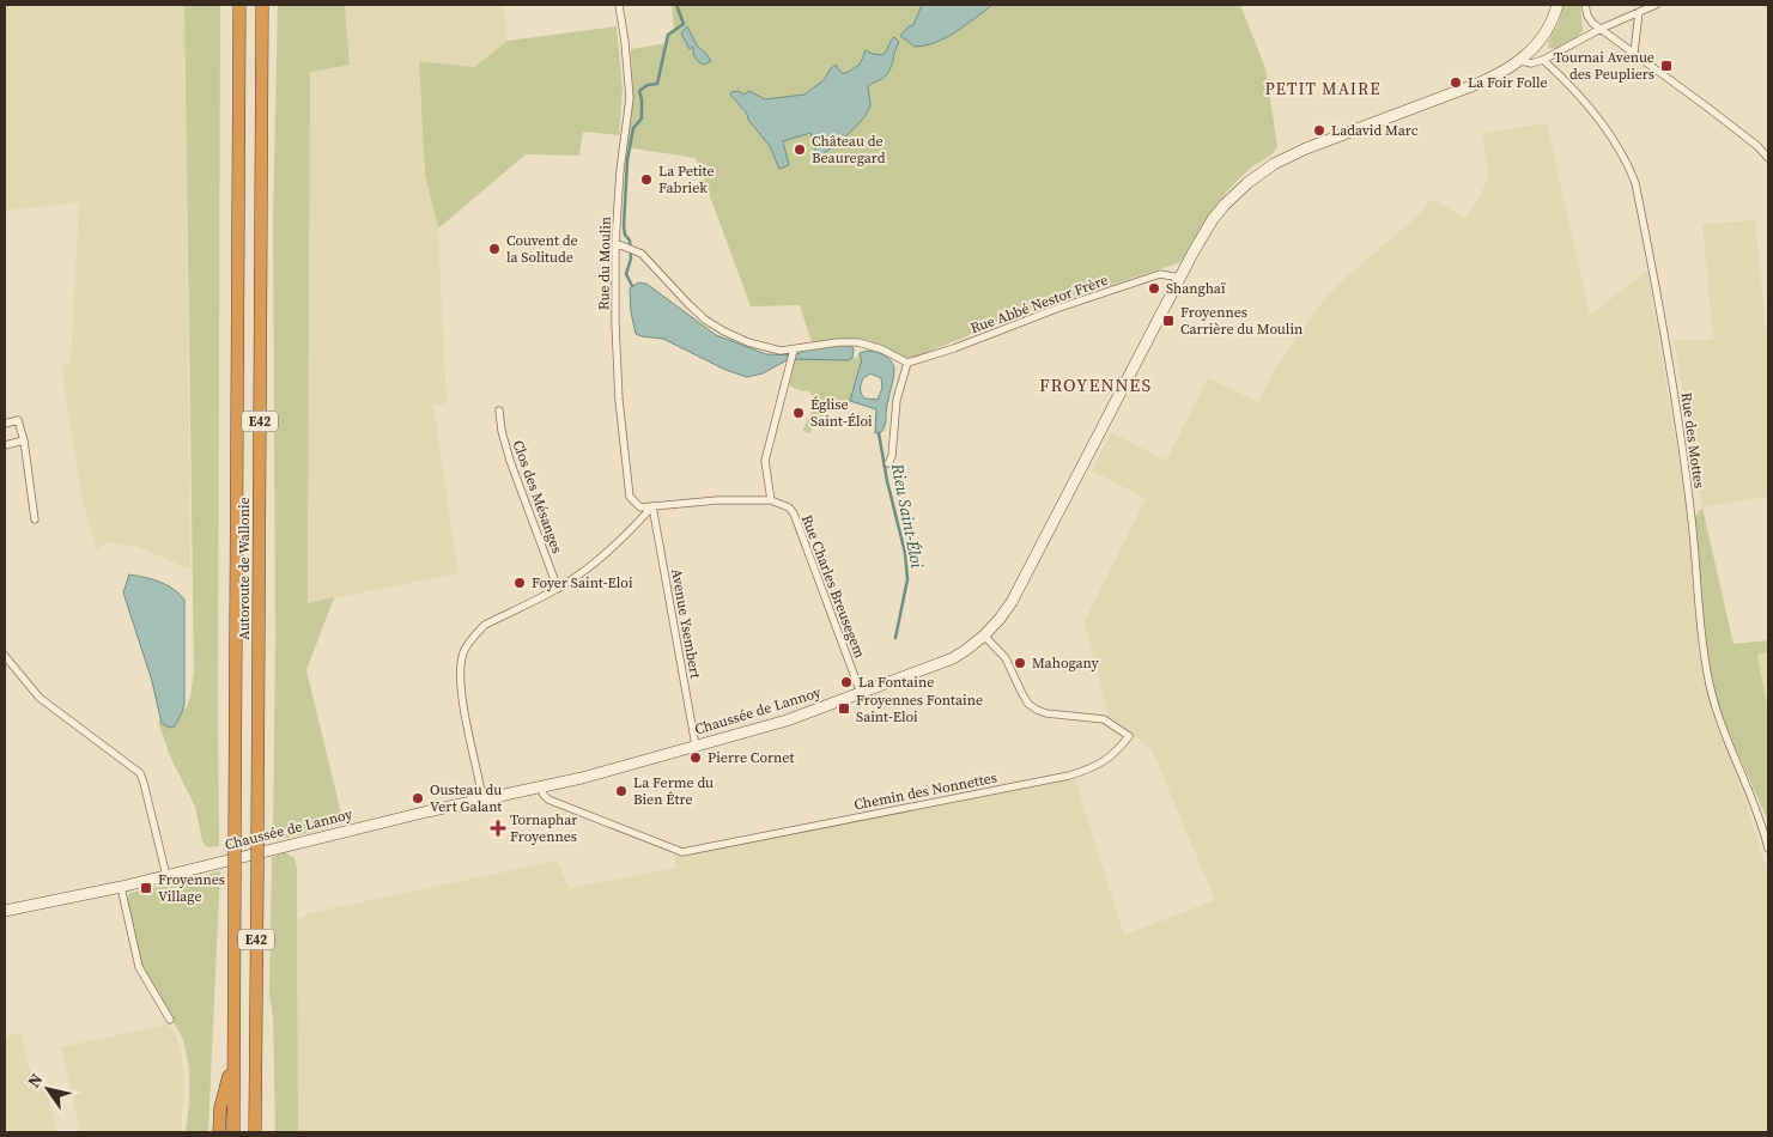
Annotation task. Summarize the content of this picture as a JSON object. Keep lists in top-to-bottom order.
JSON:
{
  "streets": {
    "highway": ["E42", "Autoroute de Wallonie"],
    "main road": ["Chaussée de Lannoy"],
    "street": [
      "Rue du Moulin",
      "Rue Abbé Nestor Frère",
      "Rue des Mottes",
      "Clos des Mésanges",
      "Rue Charles Breusegem",
      "Avenue Ysembert",
      "Chemin des Nonnettes"
    ]
  },
  "crossings": [
    ["Rue du Moulin", "Avenue Ysembert"],
    ["Rue Abbé Nestor Frère", "Chaussée de Lannoy"],
    ["Rue Charles Breusegem", "Chaussée de Lannoy"],
    ["Avenue Ysembert", "Chaussée de Lannoy"],
    ["Chaussée de Lannoy", "Chemin des Nonnettes"]
  ],
  "districts": ["PETIT MAIRE", "FROYENNES"],
  "water": ["Rieu Saint-Éloi"],
  "places": {
    "transit": [
      "Tournai Avenue des Peupliers",
      "Froyennes Carrière du Moulin",
      "Froyennes Fontaine Saint-Eloi",
      "Froyennes Village"
    ],
    "other": [
      "La Foir Folle",
      "Ladavid Marc",
      "Château de Beauregard",
      "La Petite Fabriek",
      "Couvent de la Solitude",
      "Shanghaï",
      "Église Saint-Éloi",
      "Foyer Saint-Eloi",
      "Mahogany",
      "La Fontaine",
      "Pierre Cornet",
      "La Ferme du Bien Être",
      "Ousteau du Vert Galant"
    ],
    "health": ["Tornaphar Froyennes"]
  },
  "north": "top left"
}
